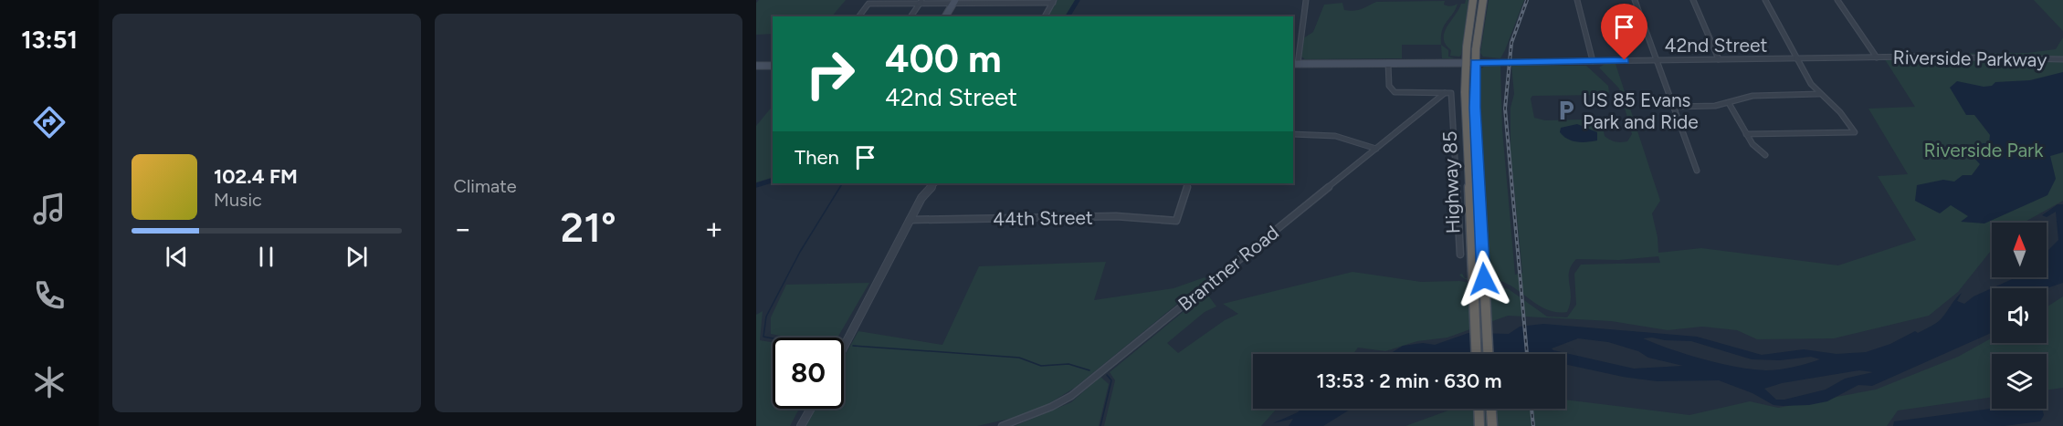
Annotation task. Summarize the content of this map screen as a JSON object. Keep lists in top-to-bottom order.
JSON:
{
  "streets": {
    "highway": ["Highway 85"],
    "main road": ["42nd Street"],
    "street": ["Riverside Parkway", "44th Street", "Brantner Road"]
  },
  "crossings": [
    ["42nd Street", "Riverside Parkway"],
    ["42nd Street", "Highway 85"]
  ],
  "parks": ["Riverside Park"],
  "places": {
    "parking": ["US 85 Evans Park and Ride"]
  },
  "north": "top",
  "page": {
    "tabs": "13:51",
    "tile": "Climate",
    "turn": ["400 m", "42nd Street"],
    "then": "Then",
    "song": ["102.4 FM", "Music"],
    "heat": ["−", "21°", "+"],
    "limit": "80",
    "trip": "13:53 · 2 min · 630 m"
  }
}
